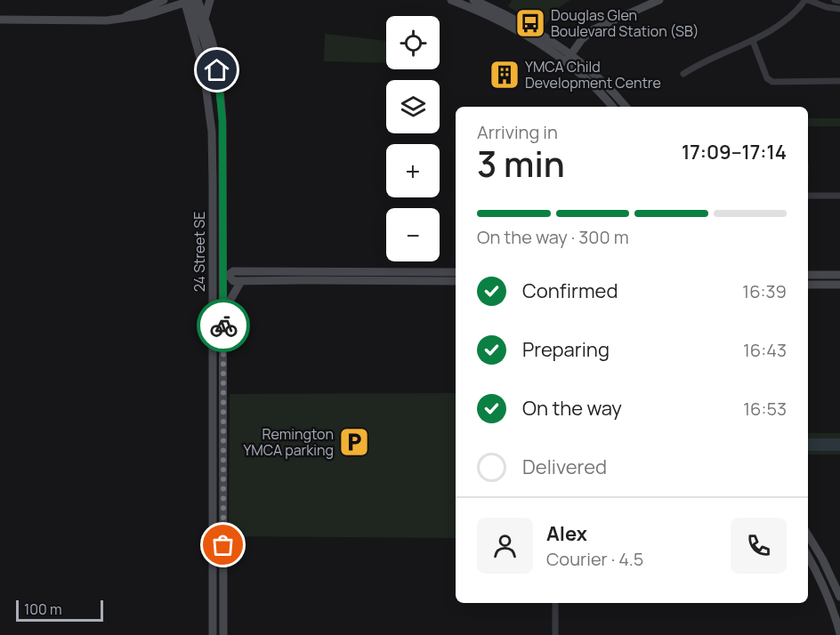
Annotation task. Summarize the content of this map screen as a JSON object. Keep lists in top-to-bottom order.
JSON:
{
  "streets": {
    "main road": ["24 Street SE"]
  },
  "places": {
    "bus stop": ["Douglas Glen Boulevard Station (SB)"],
    "building": ["YMCA Child Development Centre"],
    "parking": ["Remington YMCA parking"]
  },
  "scale_bar": "100 m",
  "page": {
    "map_buttons": ["+", "−"],
    "heading": ["3 min", "Arriving in", "17:09–17:14"],
    "panel": ["Alex", "Courier · 4.5"],
    "bar": "On the way · 300 m",
    "list": [
      ["Confirmed", "16:39"],
      ["Preparing", "16:43"],
      ["On the way", "16:53"],
      "Delivered"
    ],
    "scale": "100 m"
  }
}
